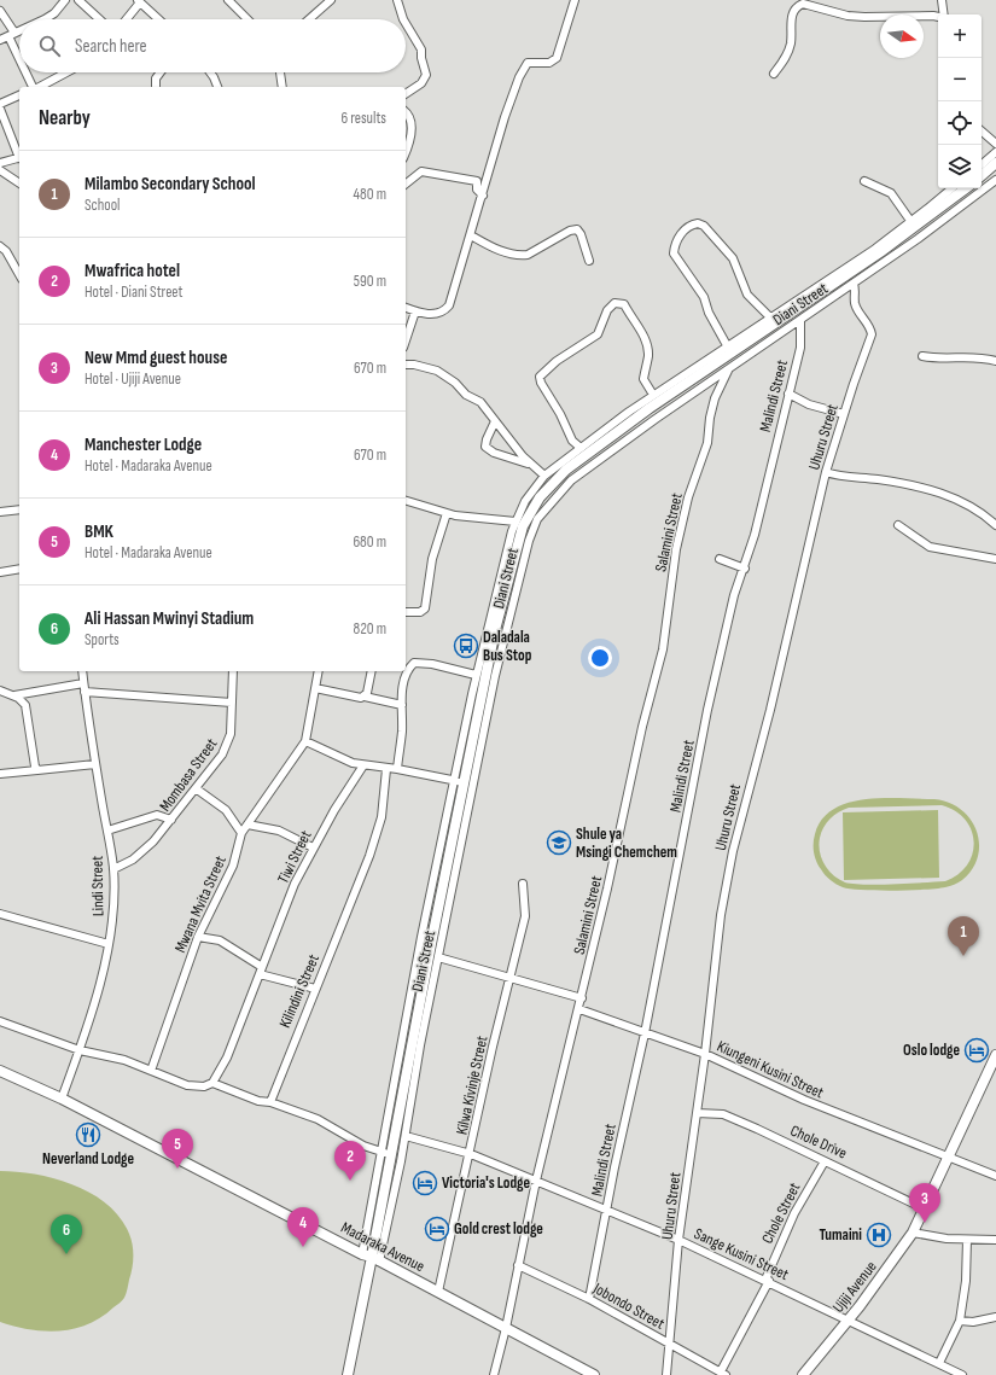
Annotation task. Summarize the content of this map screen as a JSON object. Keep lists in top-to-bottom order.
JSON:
{
  "streets": {
    "main road": ["Madaraka Avenue", "Ujiji Avenue"],
    "street": [
      "Diani Street",
      "Malindi Street",
      "Uhuru Street",
      "Salamini Street",
      "Mombasa Street",
      "Tiwi Street",
      "Lindi Street",
      "Mwana Mvita Street",
      "Kilindini Street",
      "Kiungeni Kusini Street",
      "Kilwa Kivinje Street",
      "Chole Drive",
      "Chole Street",
      "Sange Kusini Street",
      "Jobondo Street"
    ]
  },
  "crossings": [
    ["Diani Street", "Malindi Street"],
    ["Diani Street", "Uhuru Street"],
    ["Diani Street", "Salamini Street"],
    ["Diani Street", "Madaraka Avenue"],
    ["Diani Street", "Sange Kusini Street"],
    ["Malindi Street", "Kiungeni Kusini Street"],
    ["Malindi Street", "Sange Kusini Street"],
    ["Malindi Street", "Jobondo Street"],
    ["Uhuru Street", "Kiungeni Kusini Street"],
    ["Uhuru Street", "Chole Drive"],
    ["Uhuru Street", "Sange Kusini Street"],
    ["Uhuru Street", "Jobondo Street"],
    ["Salamini Street", "Kiungeni Kusini Street"],
    ["Salamini Street", "Madaraka Avenue"],
    ["Salamini Street", "Sange Kusini Street"],
    ["Salamini Street", "Jobondo Street"],
    ["Mombasa Street", "Lindi Street"],
    ["Lindi Street", "Madaraka Avenue"],
    ["Kiungeni Kusini Street", "Ujiji Avenue"],
    ["Kilwa Kivinje Street", "Madaraka Avenue"],
    ["Kilwa Kivinje Street", "Sange Kusini Street"],
    ["Chole Drive", "Chole Street"],
    ["Chole Drive", "Ujiji Avenue"],
    ["Chole Street", "Sange Kusini Street"],
    ["Chole Street", "Jobondo Street"],
    ["Sange Kusini Street", "Ujiji Avenue"]
  ],
  "places": {
    "bus stop": ["Daladala Bus Stop"],
    "school or university": ["Shule ya Msingi Chemchem"],
    "hotel": ["Oslo lodge", "Victoria's Lodge", "Gold crest lodge"],
    "restaurant": ["Neverland Lodge"],
    "hospital": ["Tumaini"]
  },
  "north": "right",
  "page": {
    "map_buttons": ["+", "−"],
    "search": "Search here",
    "heading": ["Nearby", "6 results"],
    "list": [
      {
        "mark": "1",
        "name": "Milambo Secondary School",
        "note": "School",
        "value": "480 m"
      },
      {
        "mark": "2",
        "name": "Mwafrica hotel",
        "note": "Hotel · Diani Street",
        "value": "590 m"
      },
      {
        "mark": "3",
        "name": "New Mmd guest house",
        "note": "Hotel · Ujiji Avenue",
        "value": "670 m"
      },
      {
        "mark": "4",
        "name": "Manchester Lodge",
        "note": "Hotel · Madaraka Avenue",
        "value": "670 m"
      },
      {
        "mark": "5",
        "name": "BMK",
        "note": "Hotel · Madaraka Avenue",
        "value": "680 m"
      },
      {
        "mark": "6",
        "name": "Ali Hassan Mwinyi Stadium",
        "note": "Sports",
        "value": "820 m"
      }
    ],
    "pins": [
      "1",
      "5",
      "2",
      "3",
      "4",
      "6"
    ]
  }
}
